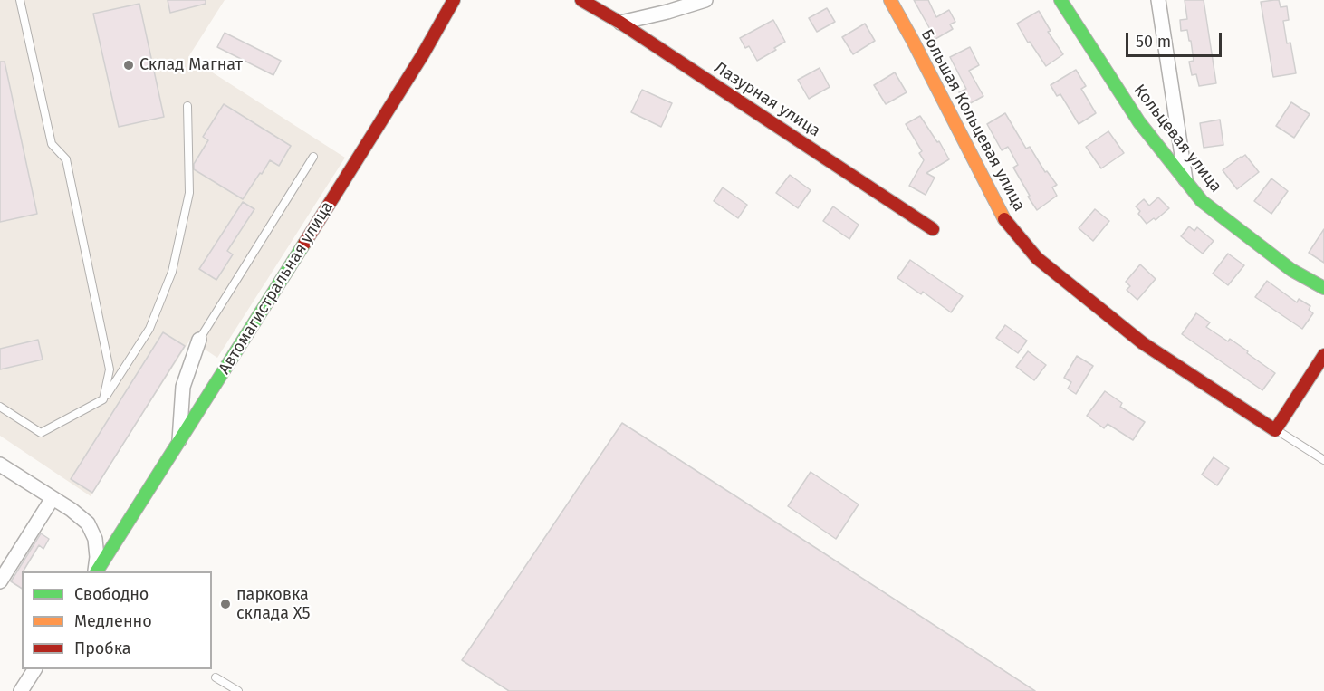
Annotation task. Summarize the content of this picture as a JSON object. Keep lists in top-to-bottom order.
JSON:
{
  "streets": {
    "street": [
      "Лазурная улица",
      "Большая Кольцевая улица",
      "Кольцевая улица",
      "Автомагистральная улица"
    ]
  },
  "places": ["Склад Магнат", "парковка склада X5"],
  "legend": ["Свободно", "Медленно", "Пробка"],
  "scale_bar": "50 m"
}
